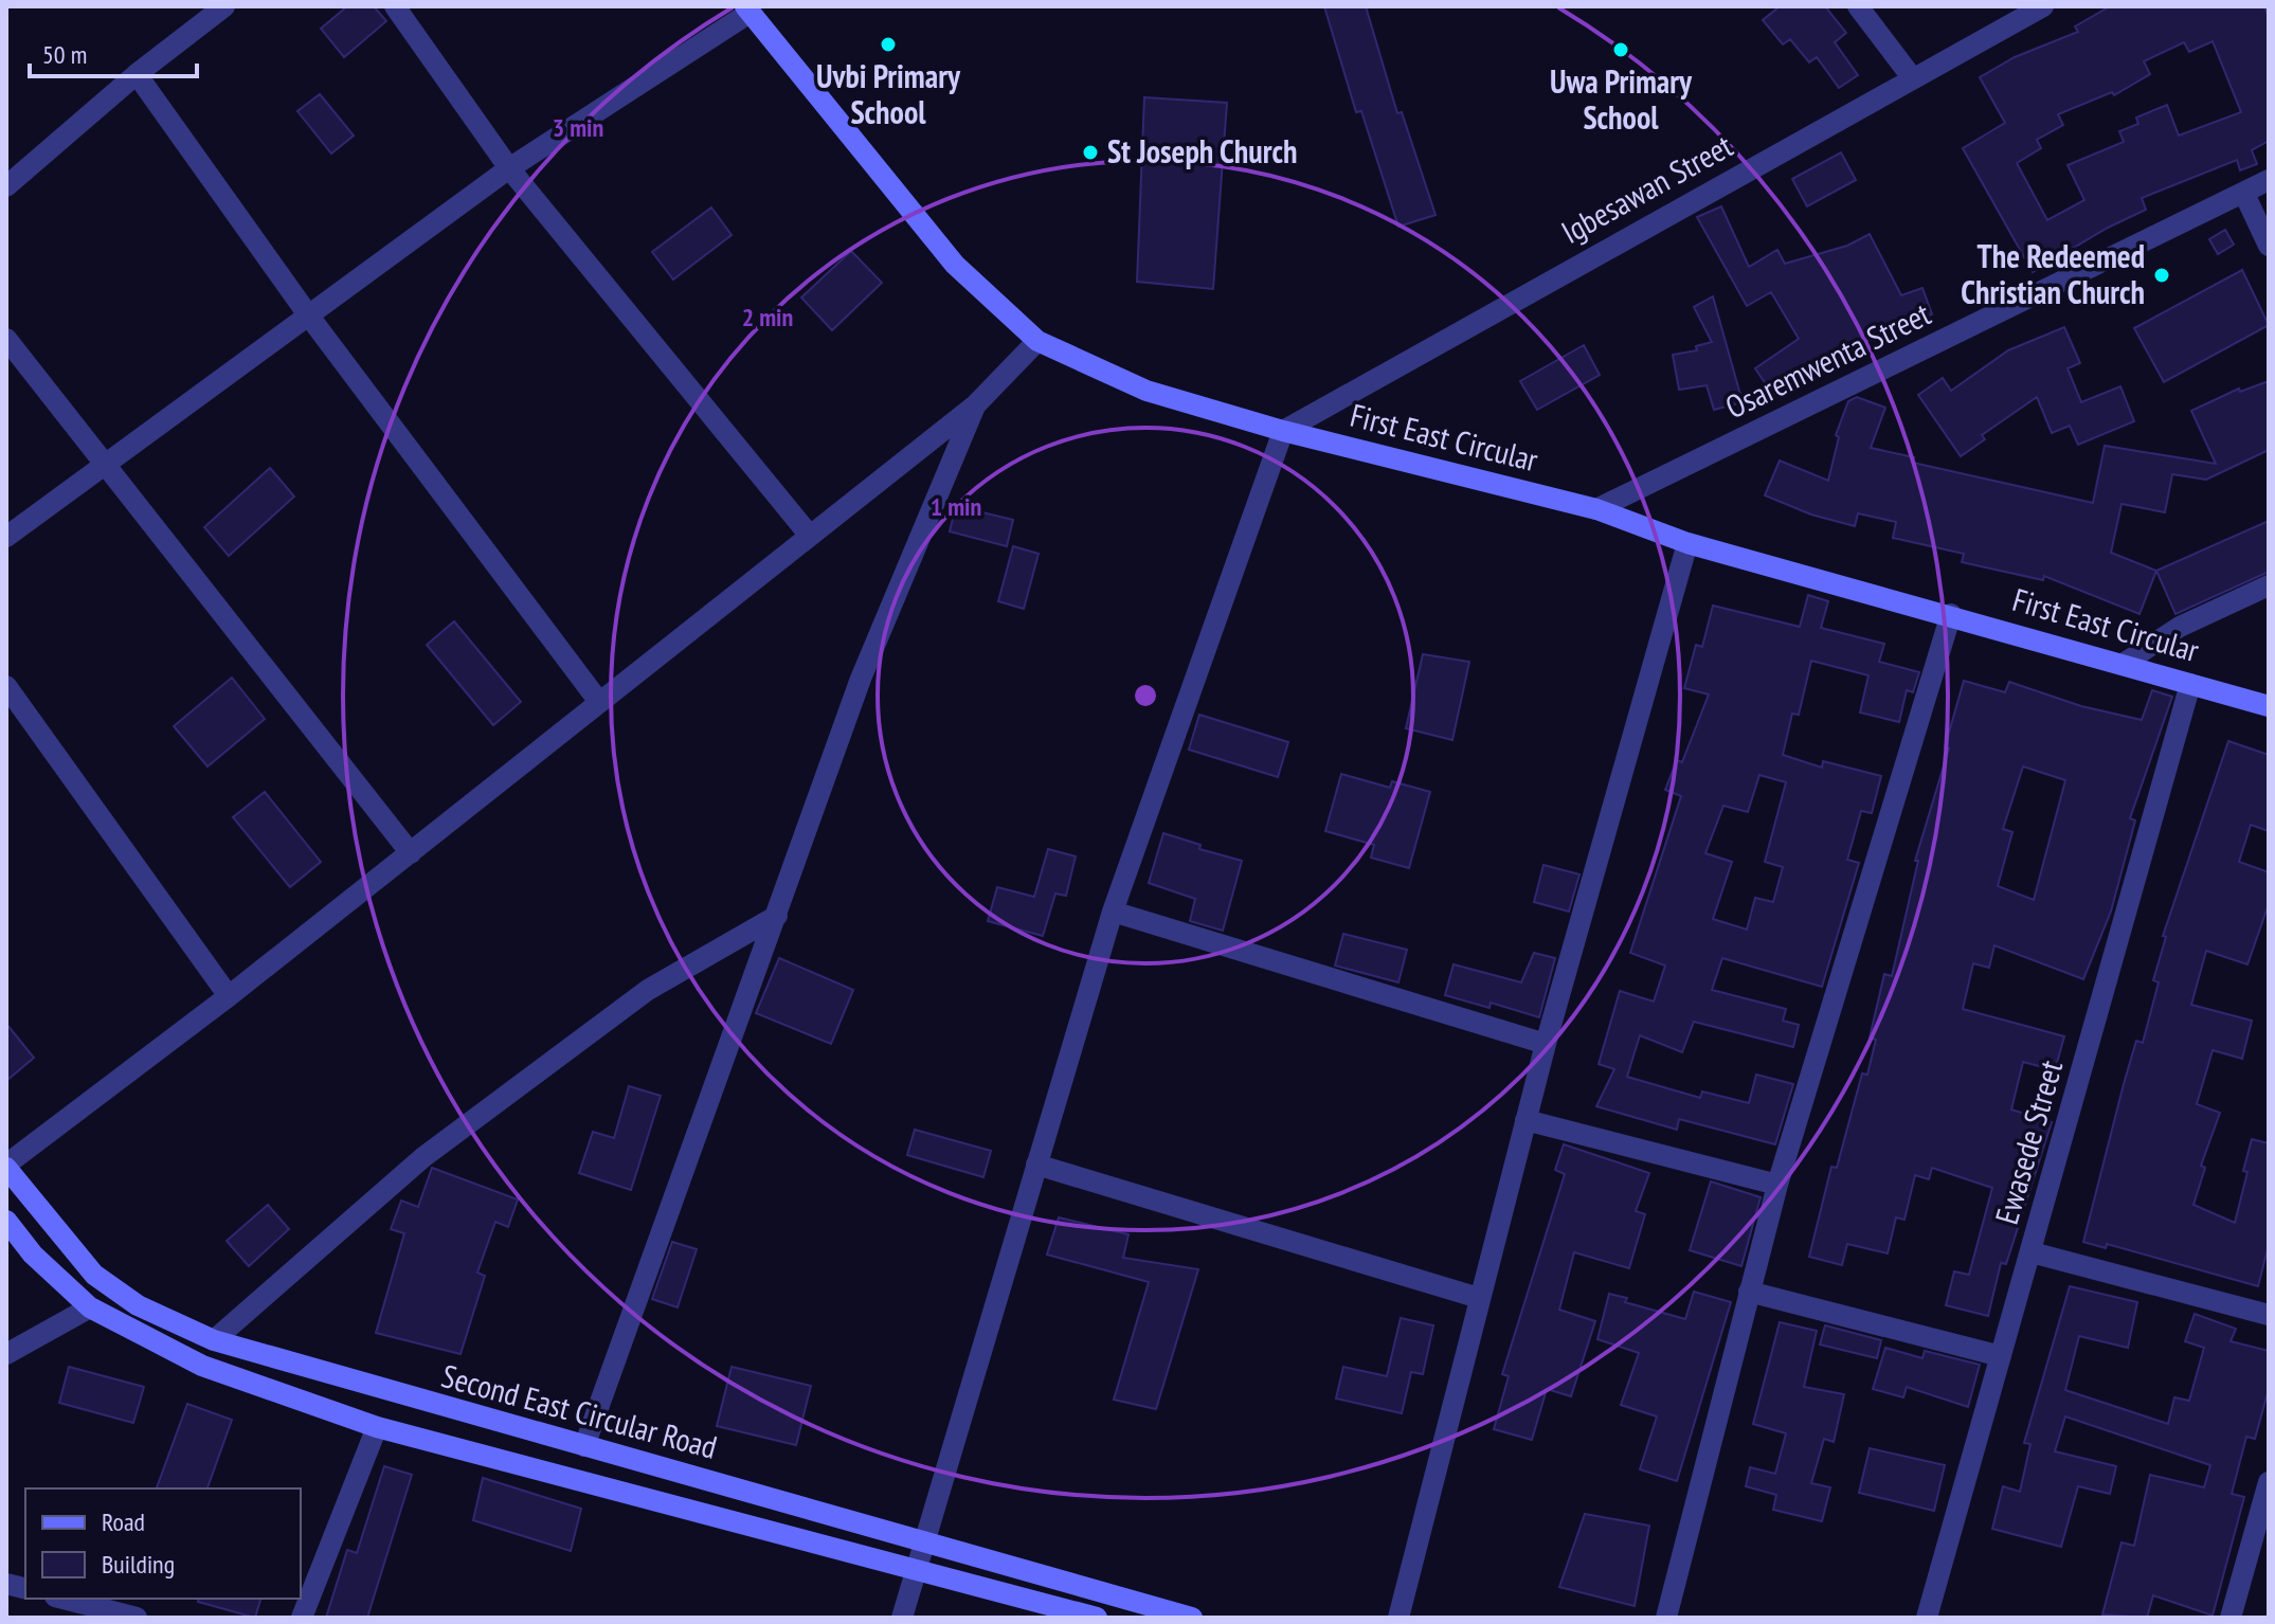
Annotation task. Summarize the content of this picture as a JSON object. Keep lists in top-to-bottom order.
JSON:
{
  "streets": {
    "main road": ["First East Circular", "Second East Circular Road"],
    "street": ["Igbesawan Street", "Osaremwenta Street", "Ewasede Street"]
  },
  "crossings": [
    ["Igbesawan Street", "First East Circular"],
    ["Osaremwenta Street", "First East Circular"],
    ["First East Circular", "Ewasede Street"]
  ],
  "places": [
    "Uvbi Primary School",
    "Uwa Primary School",
    "St Joseph Church",
    "The Redeemed Christian Church"
  ],
  "legend": ["Road", "Building"],
  "scale_bar": "50 m",
  "rings": ["3 min", "2 min", "1 min"]
}
